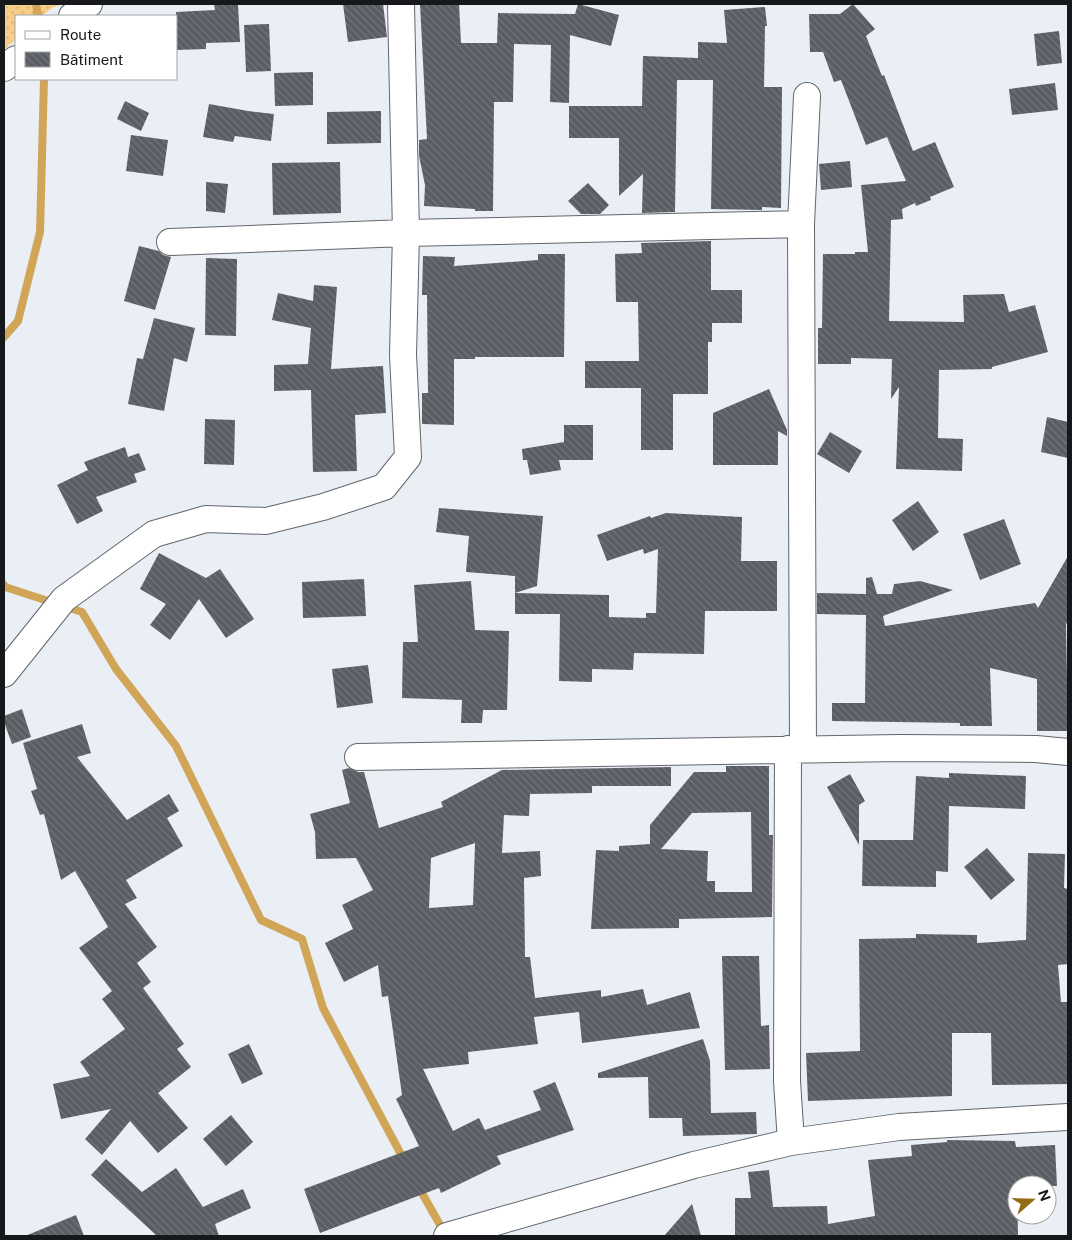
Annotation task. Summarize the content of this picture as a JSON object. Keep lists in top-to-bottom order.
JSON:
{
  "legend": ["Route", "Bâtiment"],
  "north": "right"
}
